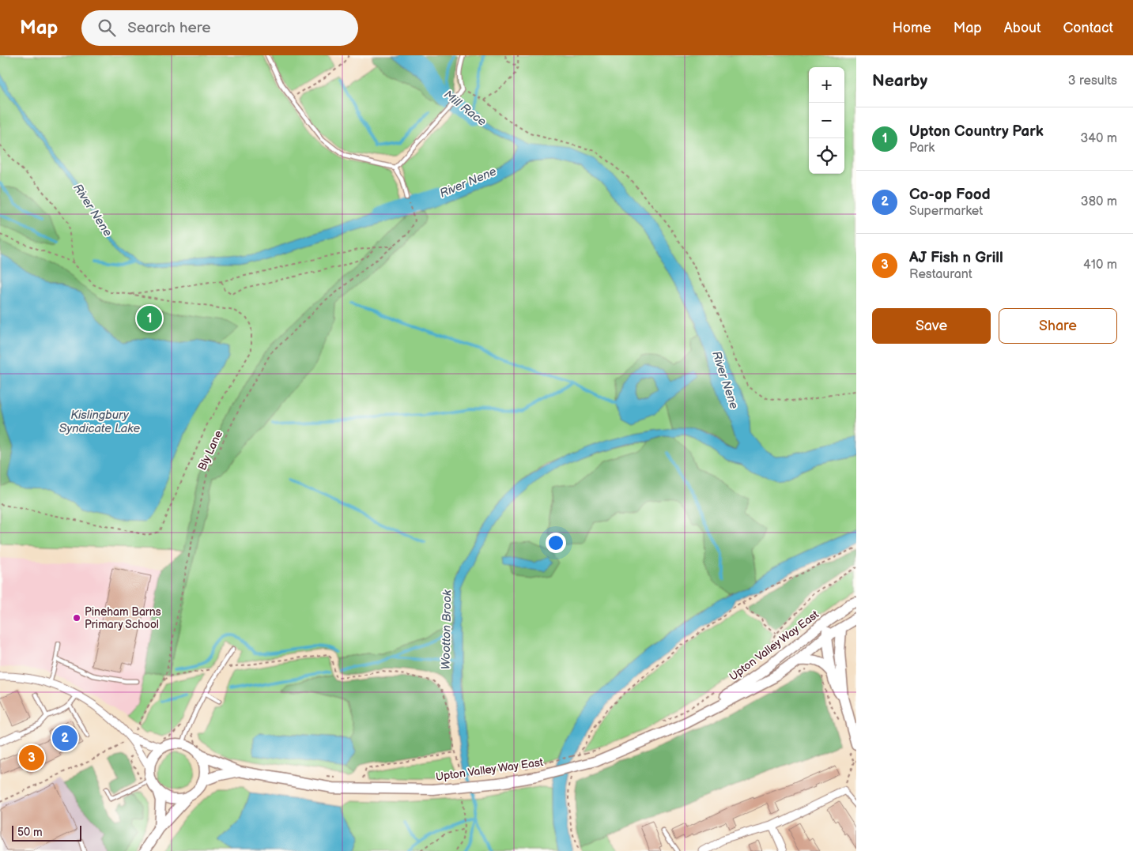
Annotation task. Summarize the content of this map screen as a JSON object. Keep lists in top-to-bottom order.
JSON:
{
  "streets": {
    "street": ["Upton Valley Way East"],
    "path": ["Bly Lane"]
  },
  "water": [
    "Mill Race",
    "River Nene",
    "Kislingbury Syndicate Lake",
    "Wootton Brook"
  ],
  "places": ["Pineham Barns Primary School"],
  "scale_bar": "50 m",
  "page": {
    "header": "Map",
    "search": "Search here",
    "nav": [
      "Home",
      "Map",
      "About",
      "Contact"
    ],
    "heading": ["Nearby", "3 results"],
    "map_buttons": ["+", "−"],
    "list": [
      {
        "mark": "1",
        "name": "Upton Country Park",
        "note": "Park",
        "value": "340 m"
      },
      {
        "mark": "2",
        "name": "Co-op Food",
        "note": "Supermarket",
        "value": "380 m"
      },
      {
        "mark": "3",
        "name": "AJ Fish n Grill",
        "note": "Restaurant",
        "value": "410 m"
      }
    ],
    "buttons": ["Save", "Share"],
    "pins": ["1", "2", "3"],
    "scale": "50 m"
  }
}
